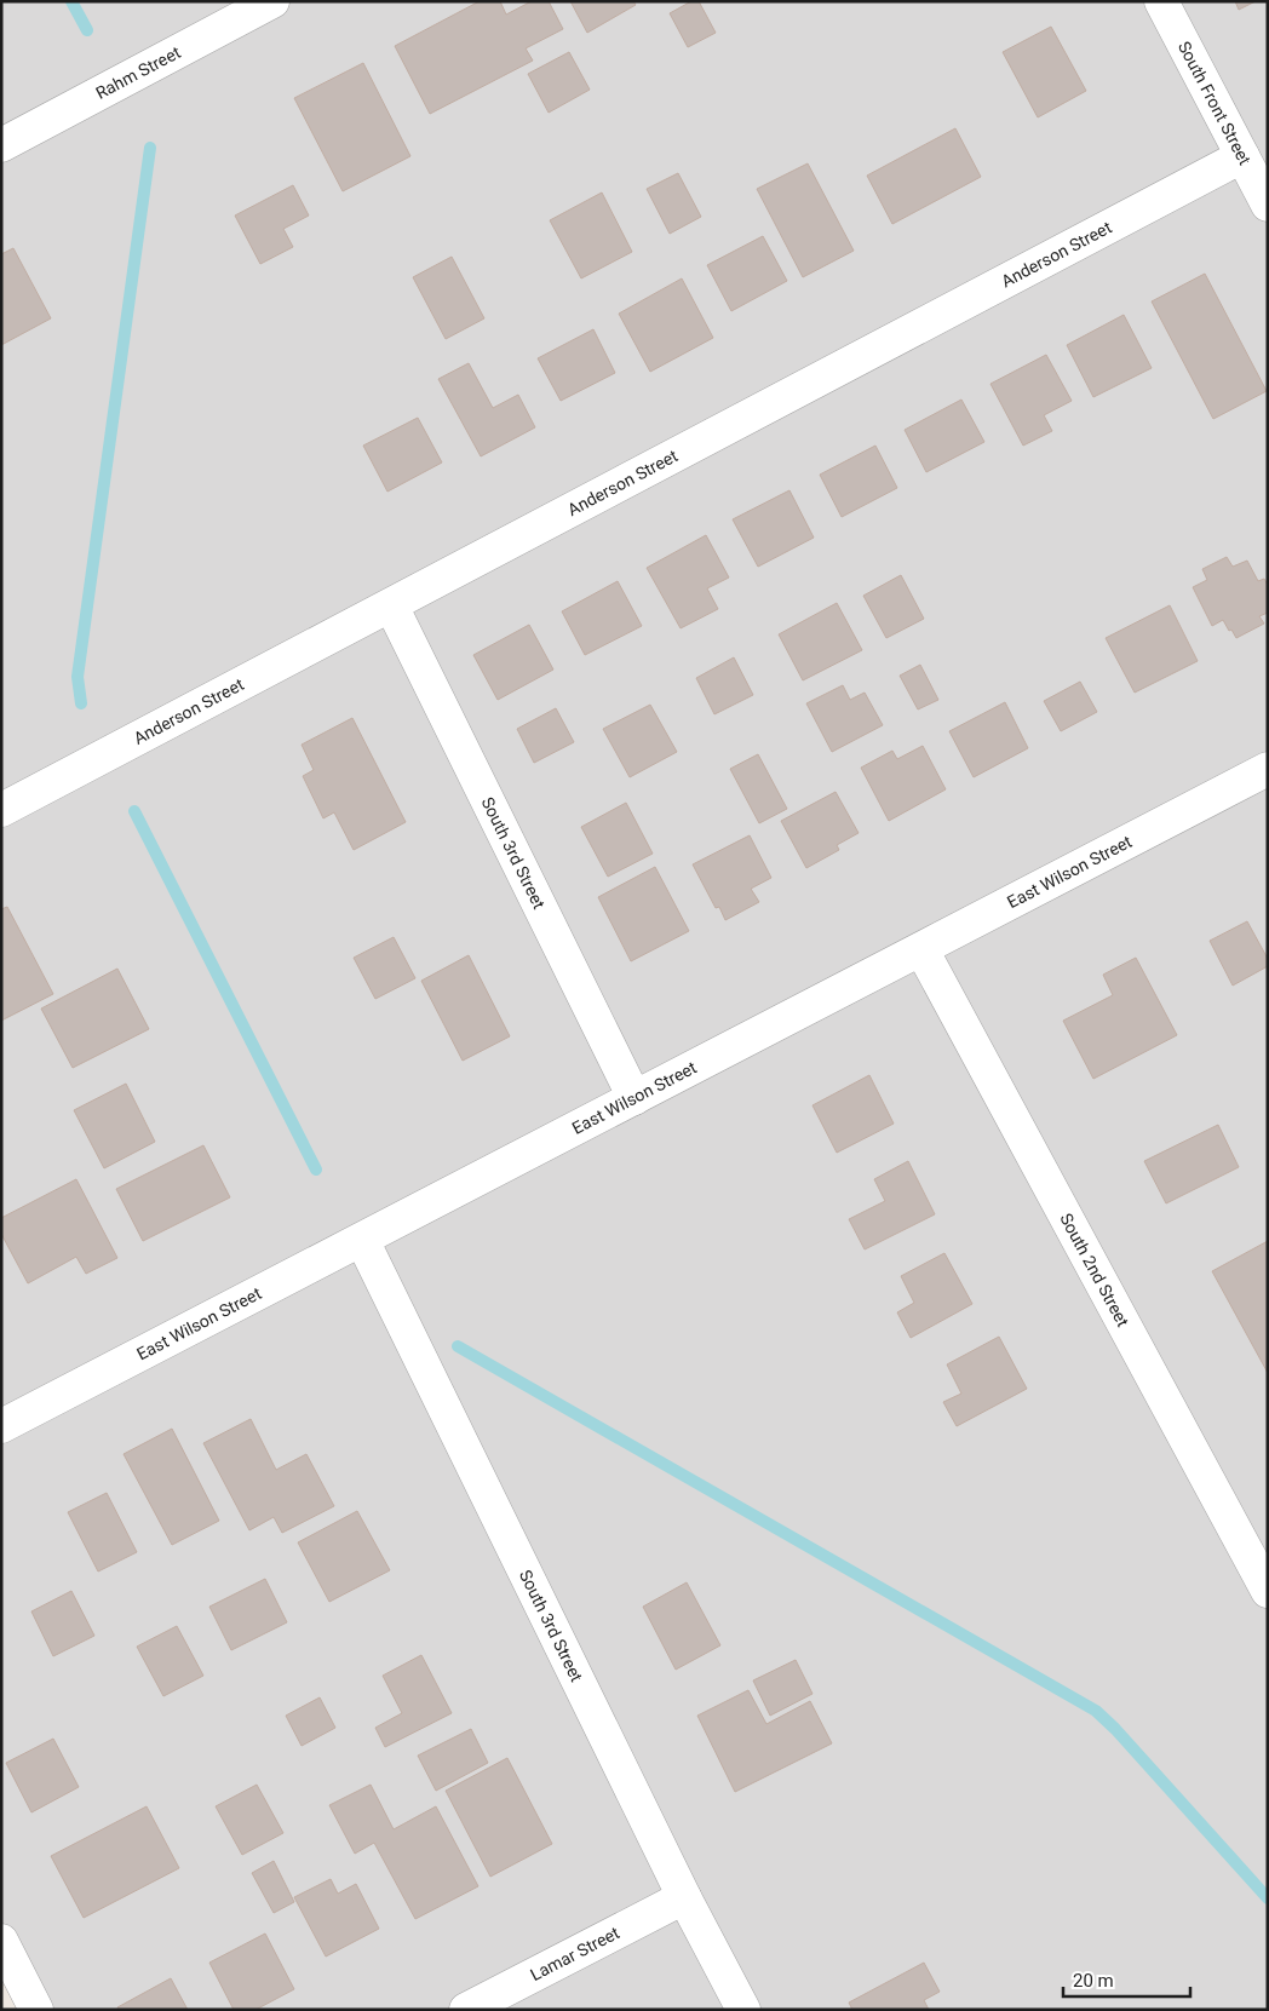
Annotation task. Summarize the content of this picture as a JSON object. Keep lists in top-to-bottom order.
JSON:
{
  "streets": {
    "street": [
      "Rahm Street",
      "South Front Street",
      "Anderson Street",
      "South 3rd Street",
      "East Wilson Street",
      "South 2nd Street",
      "Lamar Street"
    ]
  },
  "crossings": [
    ["South Front Street", "Anderson Street"],
    ["Anderson Street", "South 3rd Street"],
    ["South 3rd Street", "East Wilson Street"],
    ["South 3rd Street", "Lamar Street"],
    ["East Wilson Street", "South 2nd Street"]
  ],
  "scale_bar": "20 m"
}
